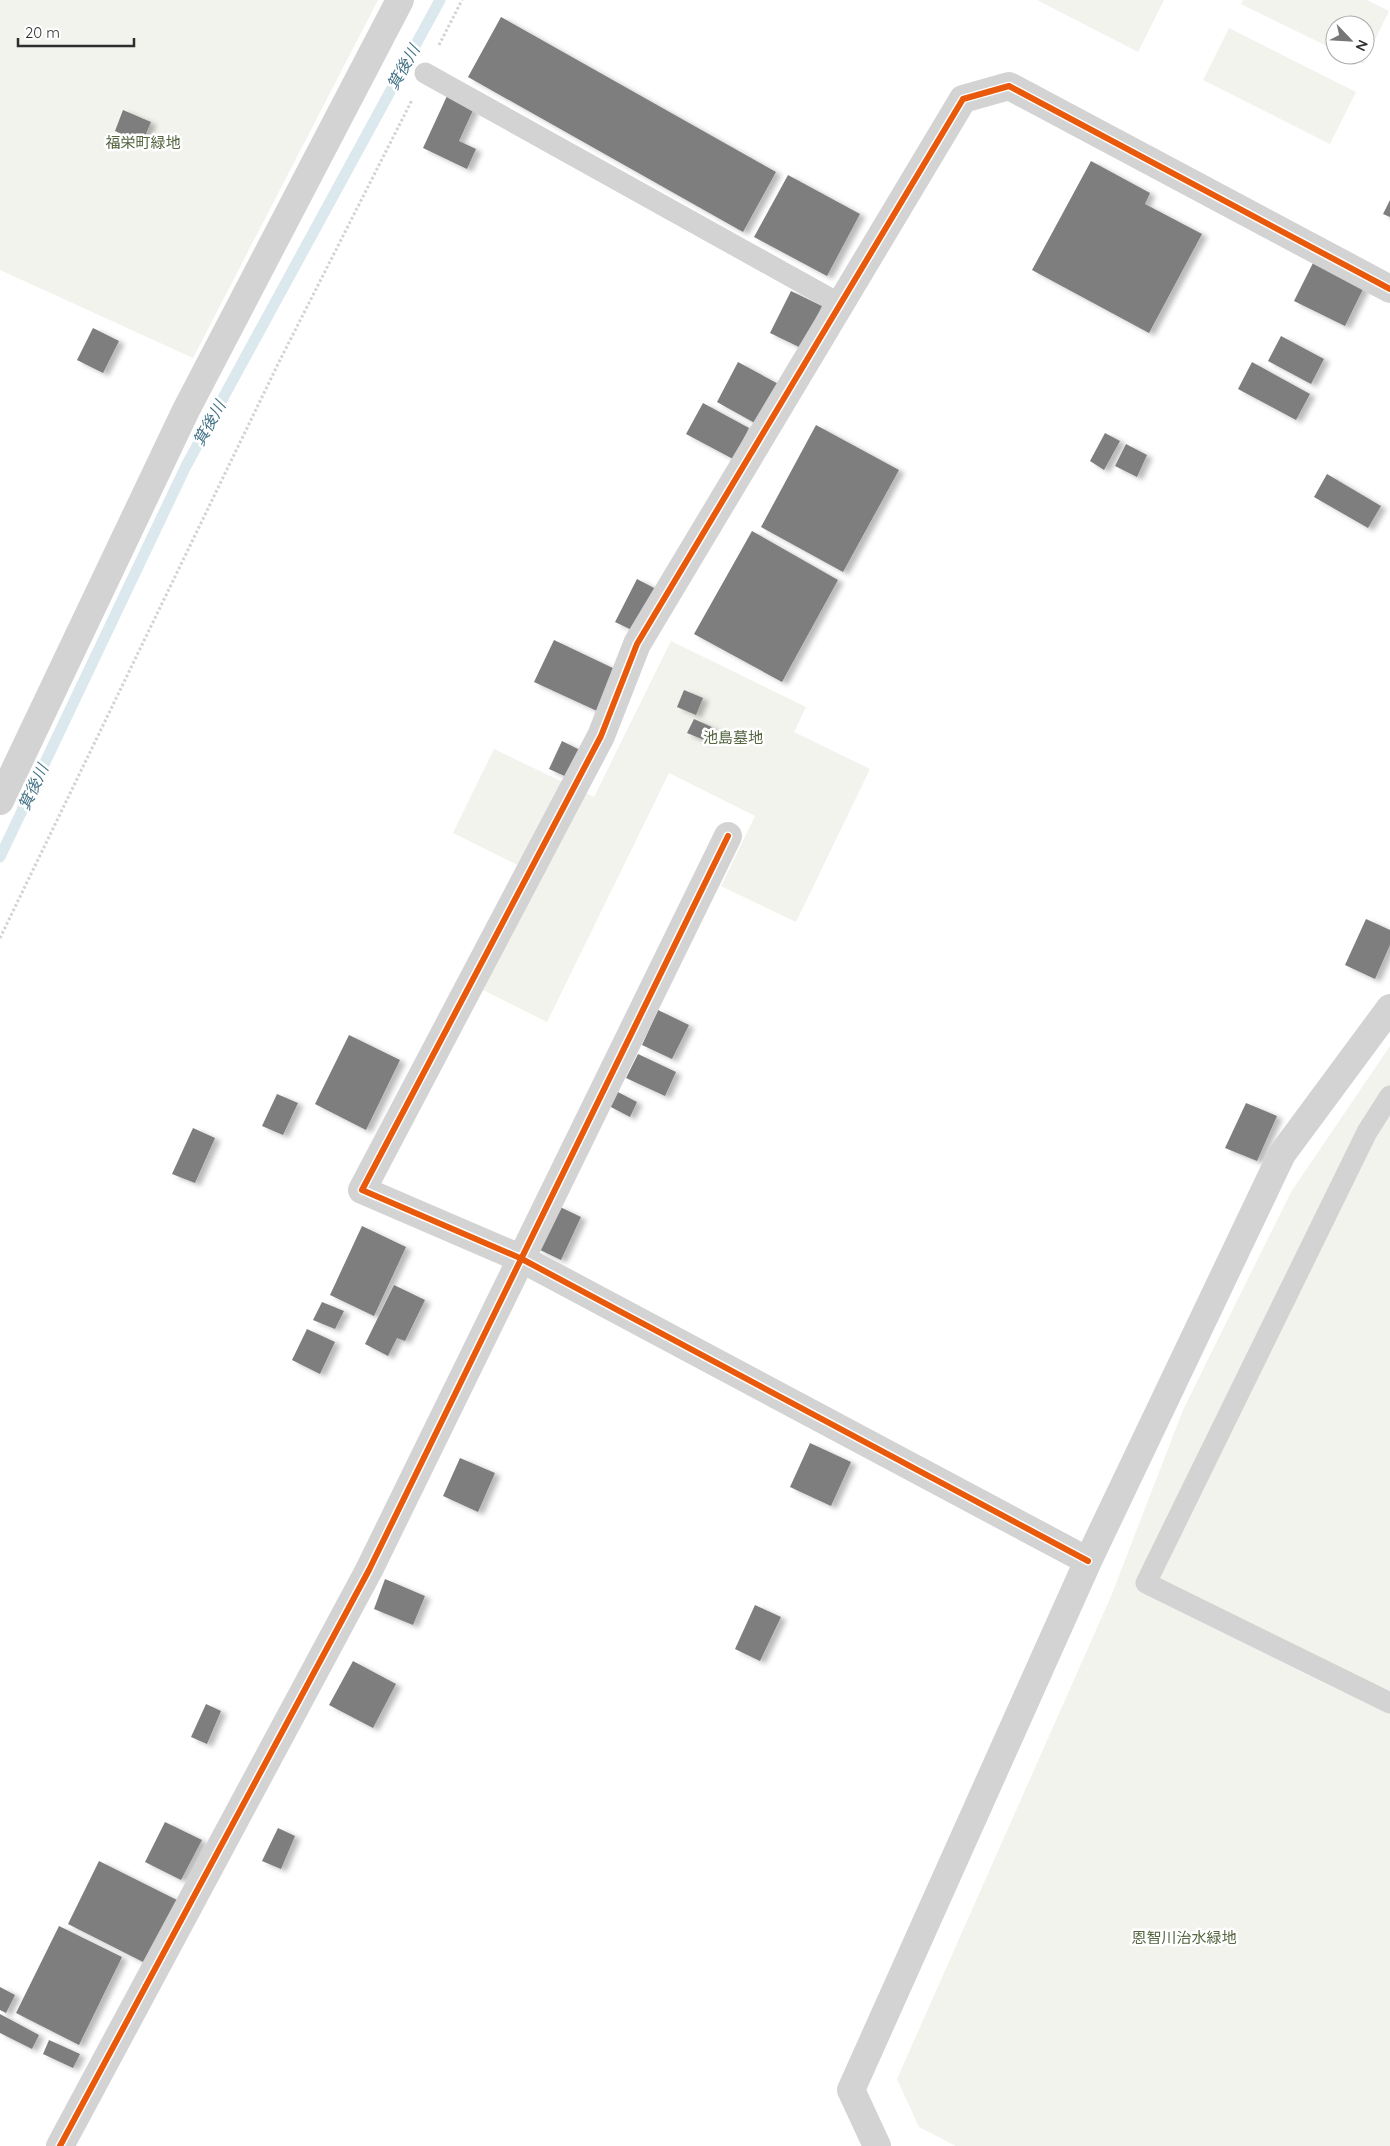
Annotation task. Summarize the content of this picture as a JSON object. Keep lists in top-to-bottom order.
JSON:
{
  "water": ["箕後川"],
  "parks": ["福栄町緑地", "池島墓地", "恩智川治水緑地"],
  "scale_bar": "20 m",
  "north": "bottom right"
}
